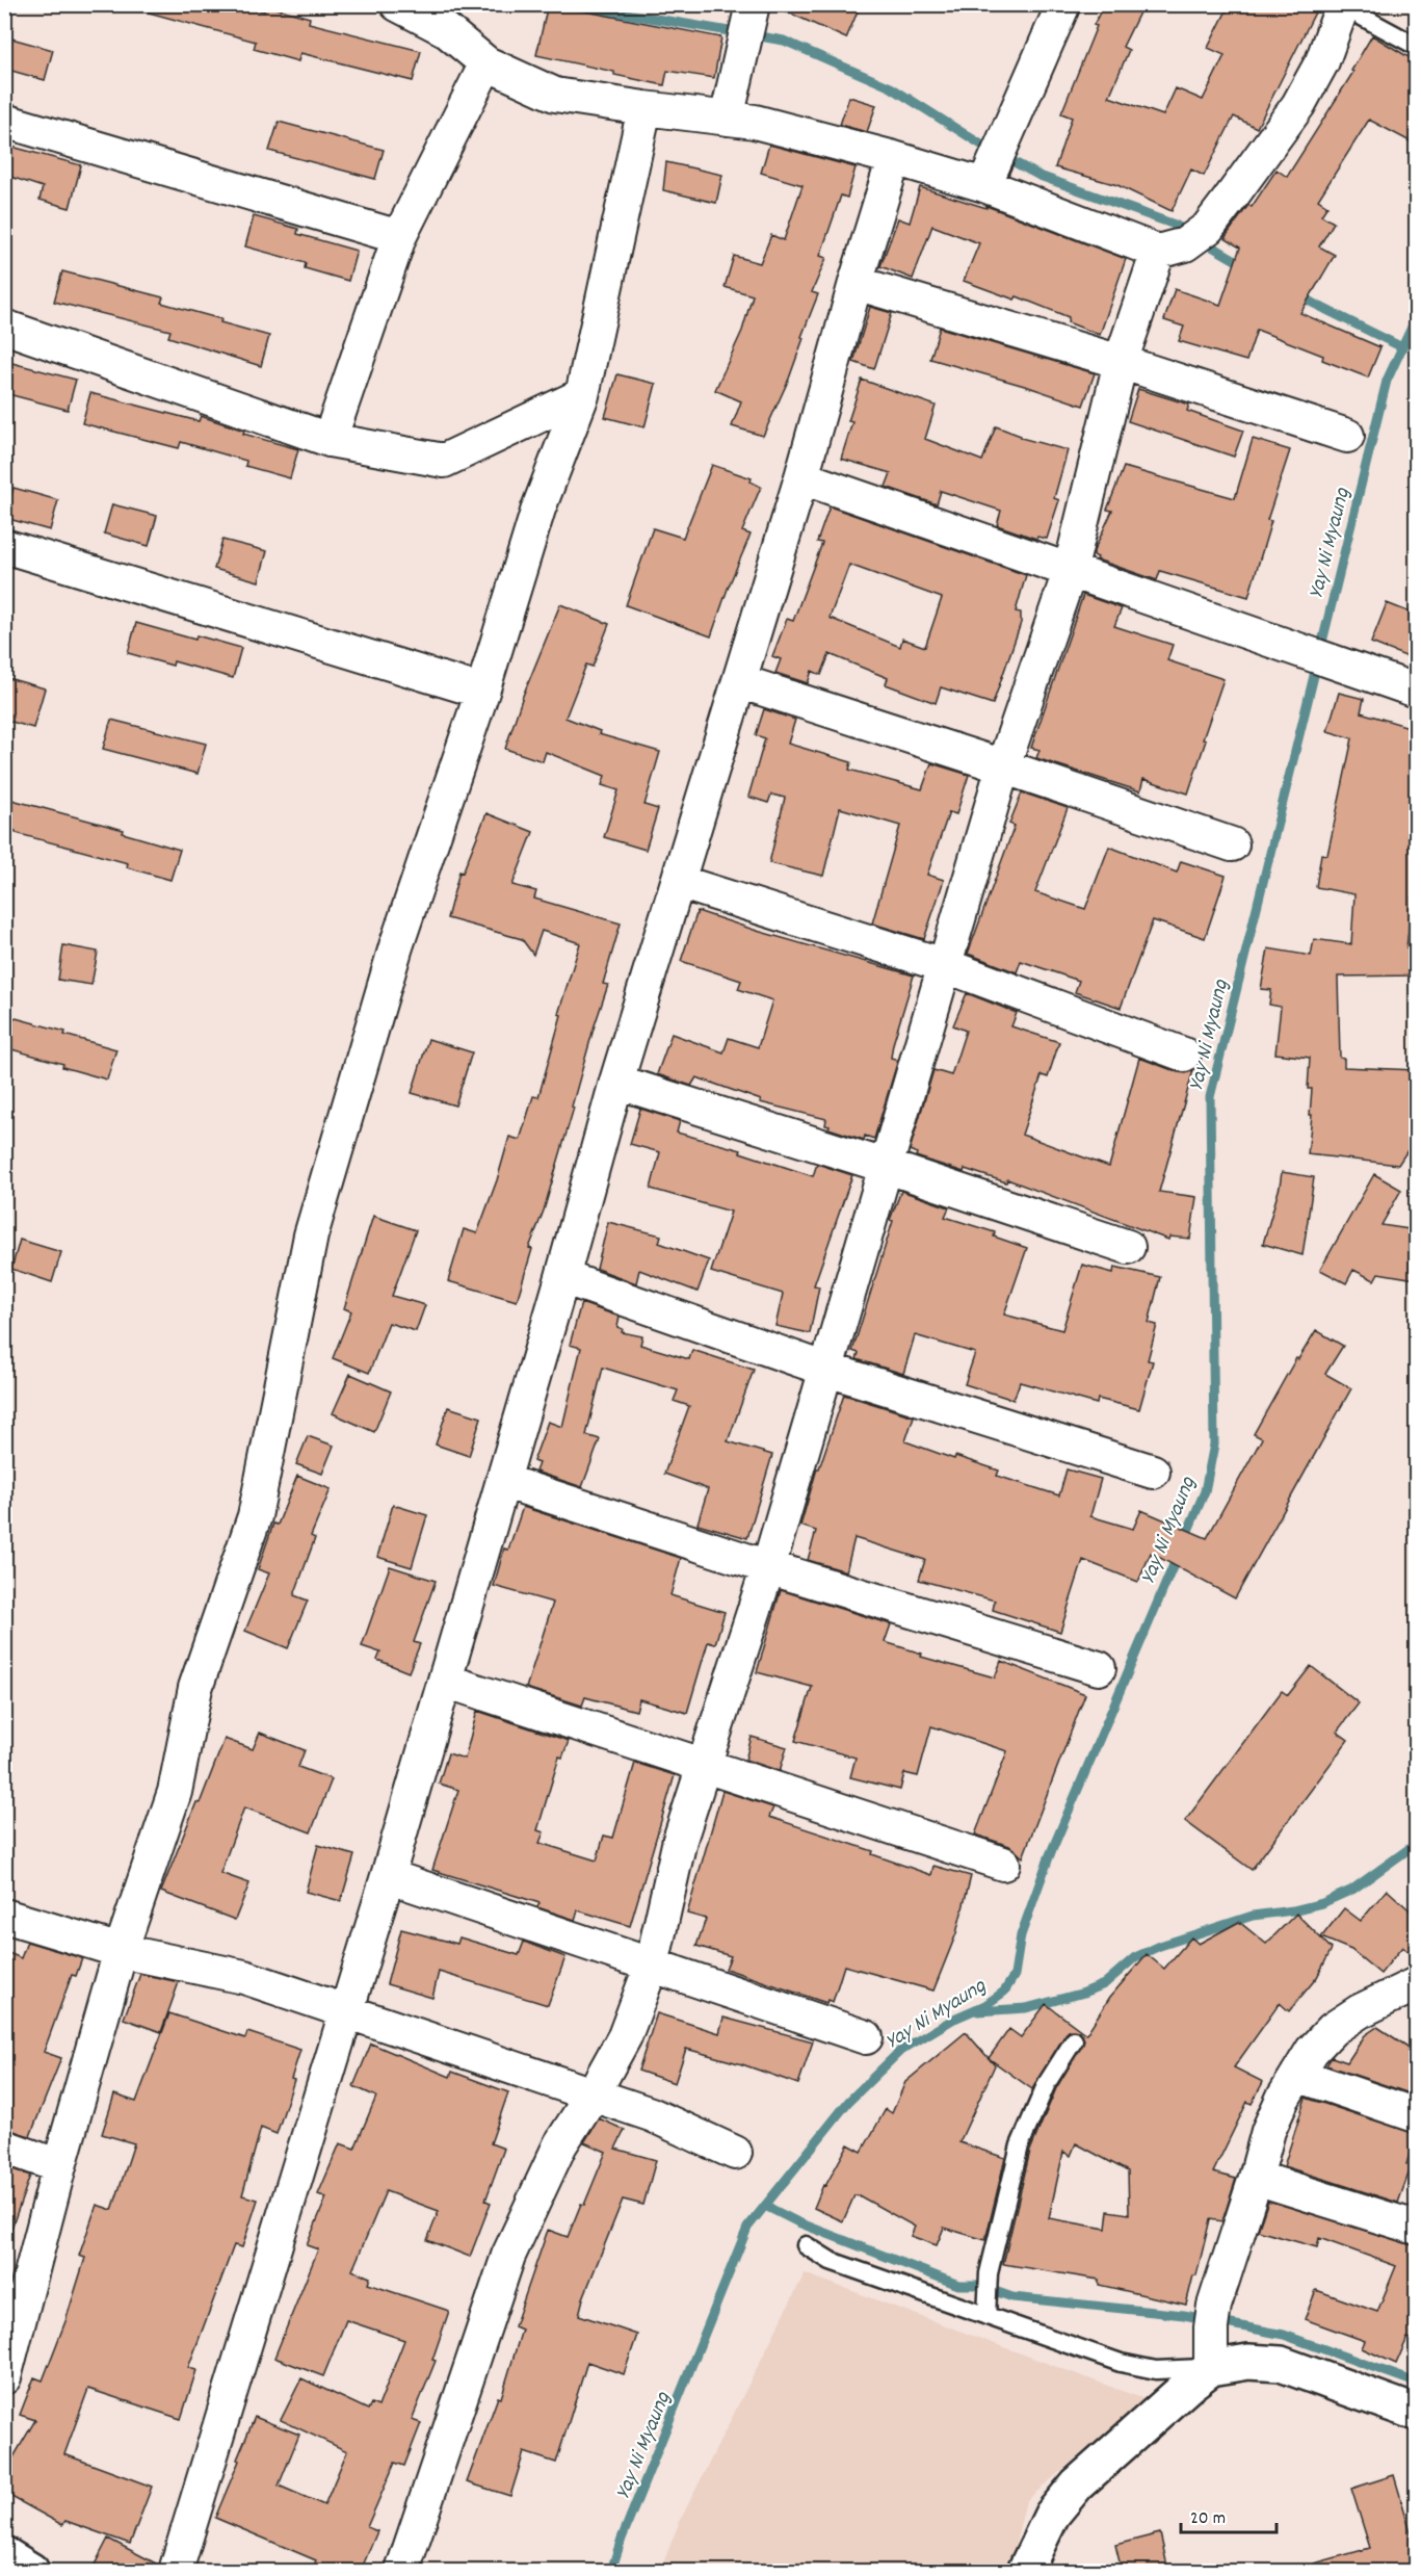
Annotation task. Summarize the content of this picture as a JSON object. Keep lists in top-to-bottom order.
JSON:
{
  "water": ["Yay Ni Myaung"],
  "scale_bar": "20 m"
}
